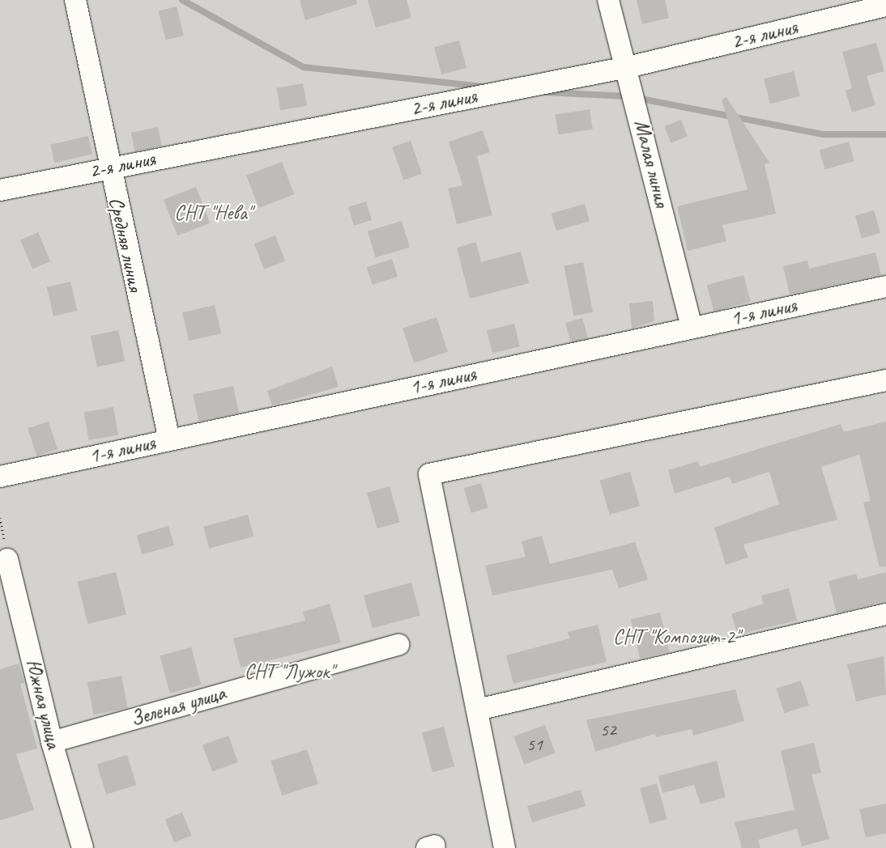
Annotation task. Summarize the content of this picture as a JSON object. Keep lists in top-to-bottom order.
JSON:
{
  "streets": {
    "street": [
      "2-я линия",
      "Малая линия",
      "Средняя линия",
      "1-я линия",
      "Южная улица",
      "Зеленая улица"
    ]
  },
  "crossings": [
    ["2-я линия", "Малая линия"],
    ["2-я линия", "Средняя линия"],
    ["Малая линия", "1-я линия"],
    ["Средняя линия", "1-я линия"],
    ["Южная улица", "Зеленая улица"]
  ],
  "parks": ["СНТ \"Нева\"", "СНТ \"Композит-2\"", "СНТ \"Лужок\""],
  "house_numbers": ["52", "51"]
}
